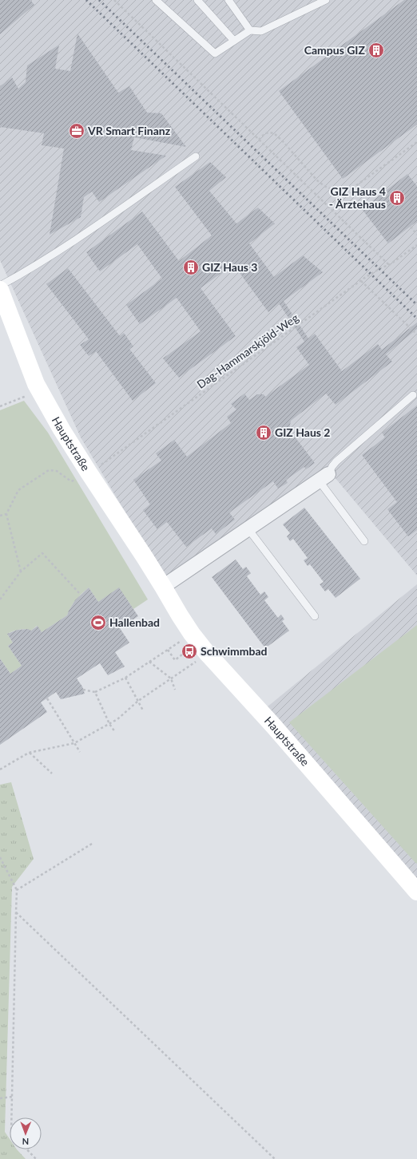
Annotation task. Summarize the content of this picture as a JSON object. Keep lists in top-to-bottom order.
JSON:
{
  "streets": {
    "street": ["Hauptstraße"],
    "path": ["Dag-Hammarskjöld-Weg"]
  },
  "crossings": [
    ["Dag-Hammarskjöld-Weg", "Hauptstraße"]
  ],
  "places": {
    "building": [
      "Campus GIZ",
      "GIZ Haus 4 - Ärztehaus",
      "GIZ Haus 3",
      "GIZ Haus 2"
    ],
    "office": ["VR Smart Finanz"],
    "sports": ["Hallenbad"],
    "bus stop": ["Schwimmbad"]
  },
  "north": "bottom"
}
